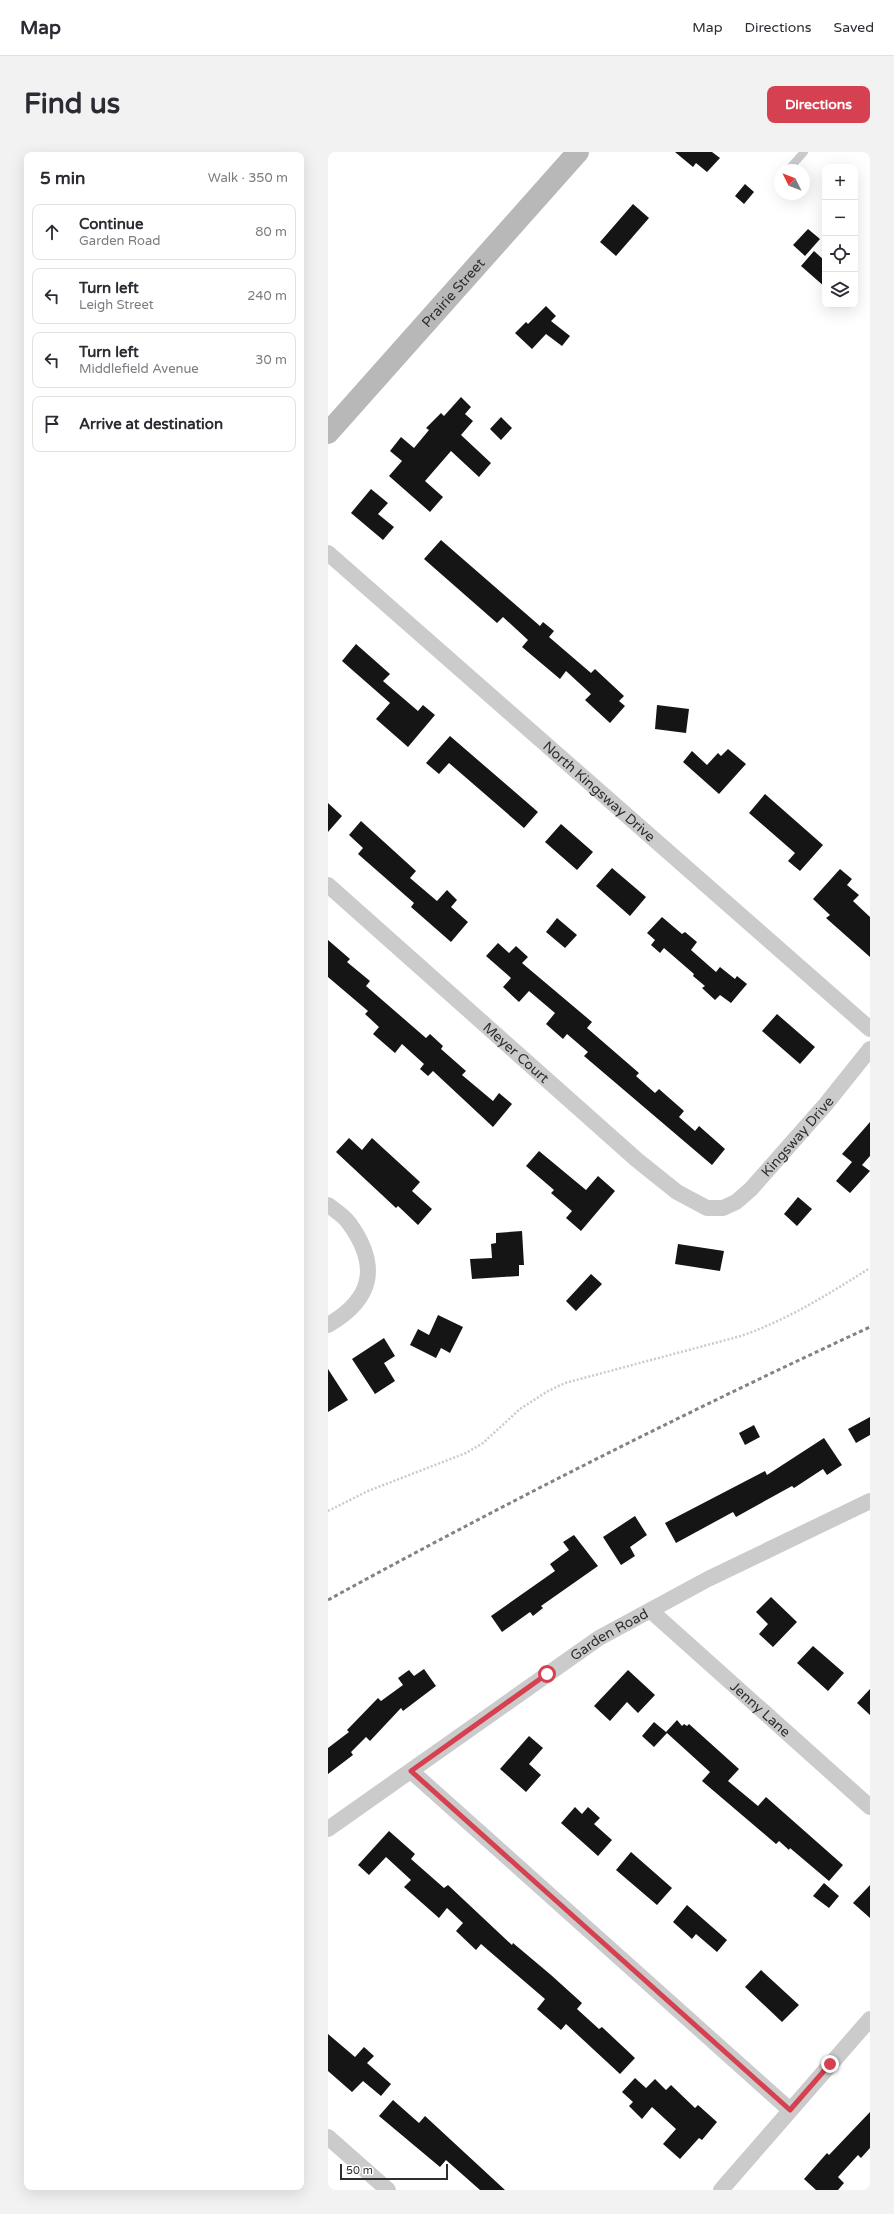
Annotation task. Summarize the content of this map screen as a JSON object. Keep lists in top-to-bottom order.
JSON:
{
  "streets": {
    "street": [
      "Prairie Street",
      "North Kingsway Drive",
      "Meyer Court",
      "Kingsway Drive",
      "Garden Road",
      "Jenny Lane"
    ]
  },
  "crossings": [
    ["Meyer Court", "Kingsway Drive"],
    ["Garden Road", "Jenny Lane"]
  ],
  "scale_bar": "50 m",
  "north": "top left",
  "page": {
    "header": "Map",
    "nav": ["Map", "Directions", "Saved"],
    "buttons": "Directions",
    "title": "Find us",
    "heading": ["5 min", "Walk · 350 m"],
    "map_buttons": ["+", "−"],
    "list": [
      ["Continue", "Garden Road", "80 m"],
      ["Turn left", "Leigh Street", "240 m"],
      ["Turn left", "Middlefield Avenue", "30 m"],
      "Arrive at destination"
    ],
    "scale": "50 m"
  }
}
